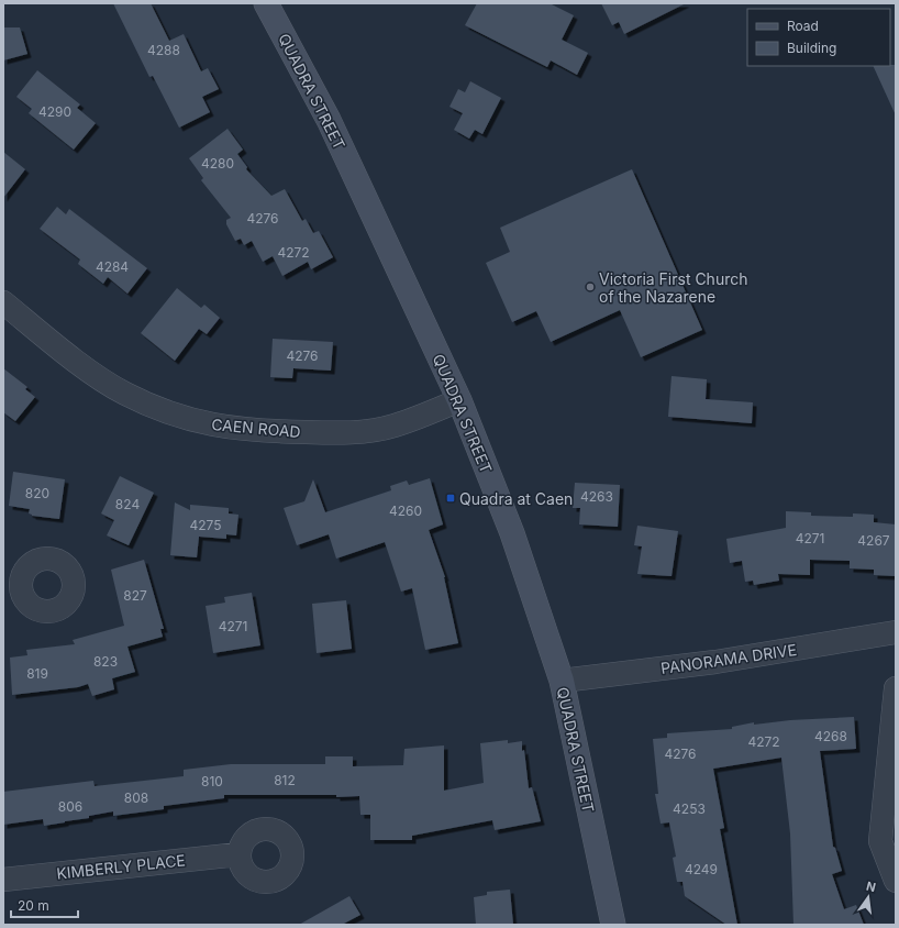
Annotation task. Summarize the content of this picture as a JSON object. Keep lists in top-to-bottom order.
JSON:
{
  "streets": {
    "main road": ["QUADRA STREET"],
    "street": ["CAEN ROAD", "PANORAMA DRIVE", "KIMBERLY PLACE"]
  },
  "crossings": [
    ["QUADRA STREET", "CAEN ROAD"],
    ["QUADRA STREET", "PANORAMA DRIVE"]
  ],
  "places": {
    "other": ["Victoria First Church of the Nazarene"],
    "transit": ["Quadra at Caen"]
  },
  "house_numbers": [
    "4288",
    "4290",
    "4280",
    "4276",
    "4272",
    "4284",
    "4276",
    "820",
    "4263",
    "824",
    "4260",
    "4275",
    "4271",
    "4267",
    "827",
    "4271",
    "823",
    "819",
    "4268",
    "4272",
    "4276",
    "812",
    "810",
    "808",
    "806",
    "4253",
    "4249"
  ],
  "legend": ["Road", "Building"],
  "scale_bar": "20 m",
  "north": "top"
}
